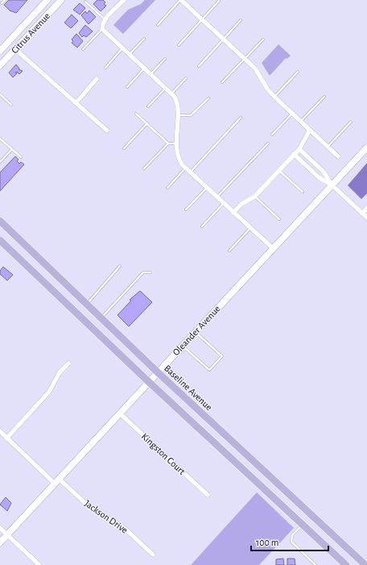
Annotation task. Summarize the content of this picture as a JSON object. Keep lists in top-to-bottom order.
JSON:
{
  "streets": {
    "main road": ["Baseline Avenue"],
    "street": [
      "Citrus Avenue",
      "Oleander Avenue",
      "Kingston Court",
      "Jackson Drive"
    ]
  },
  "crossings": [
    ["Oleander Avenue", "Baseline Avenue"],
    ["Oleander Avenue", "Kingston Court"],
    ["Oleander Avenue", "Jackson Drive"]
  ],
  "scale_bar": "100 m"
}
